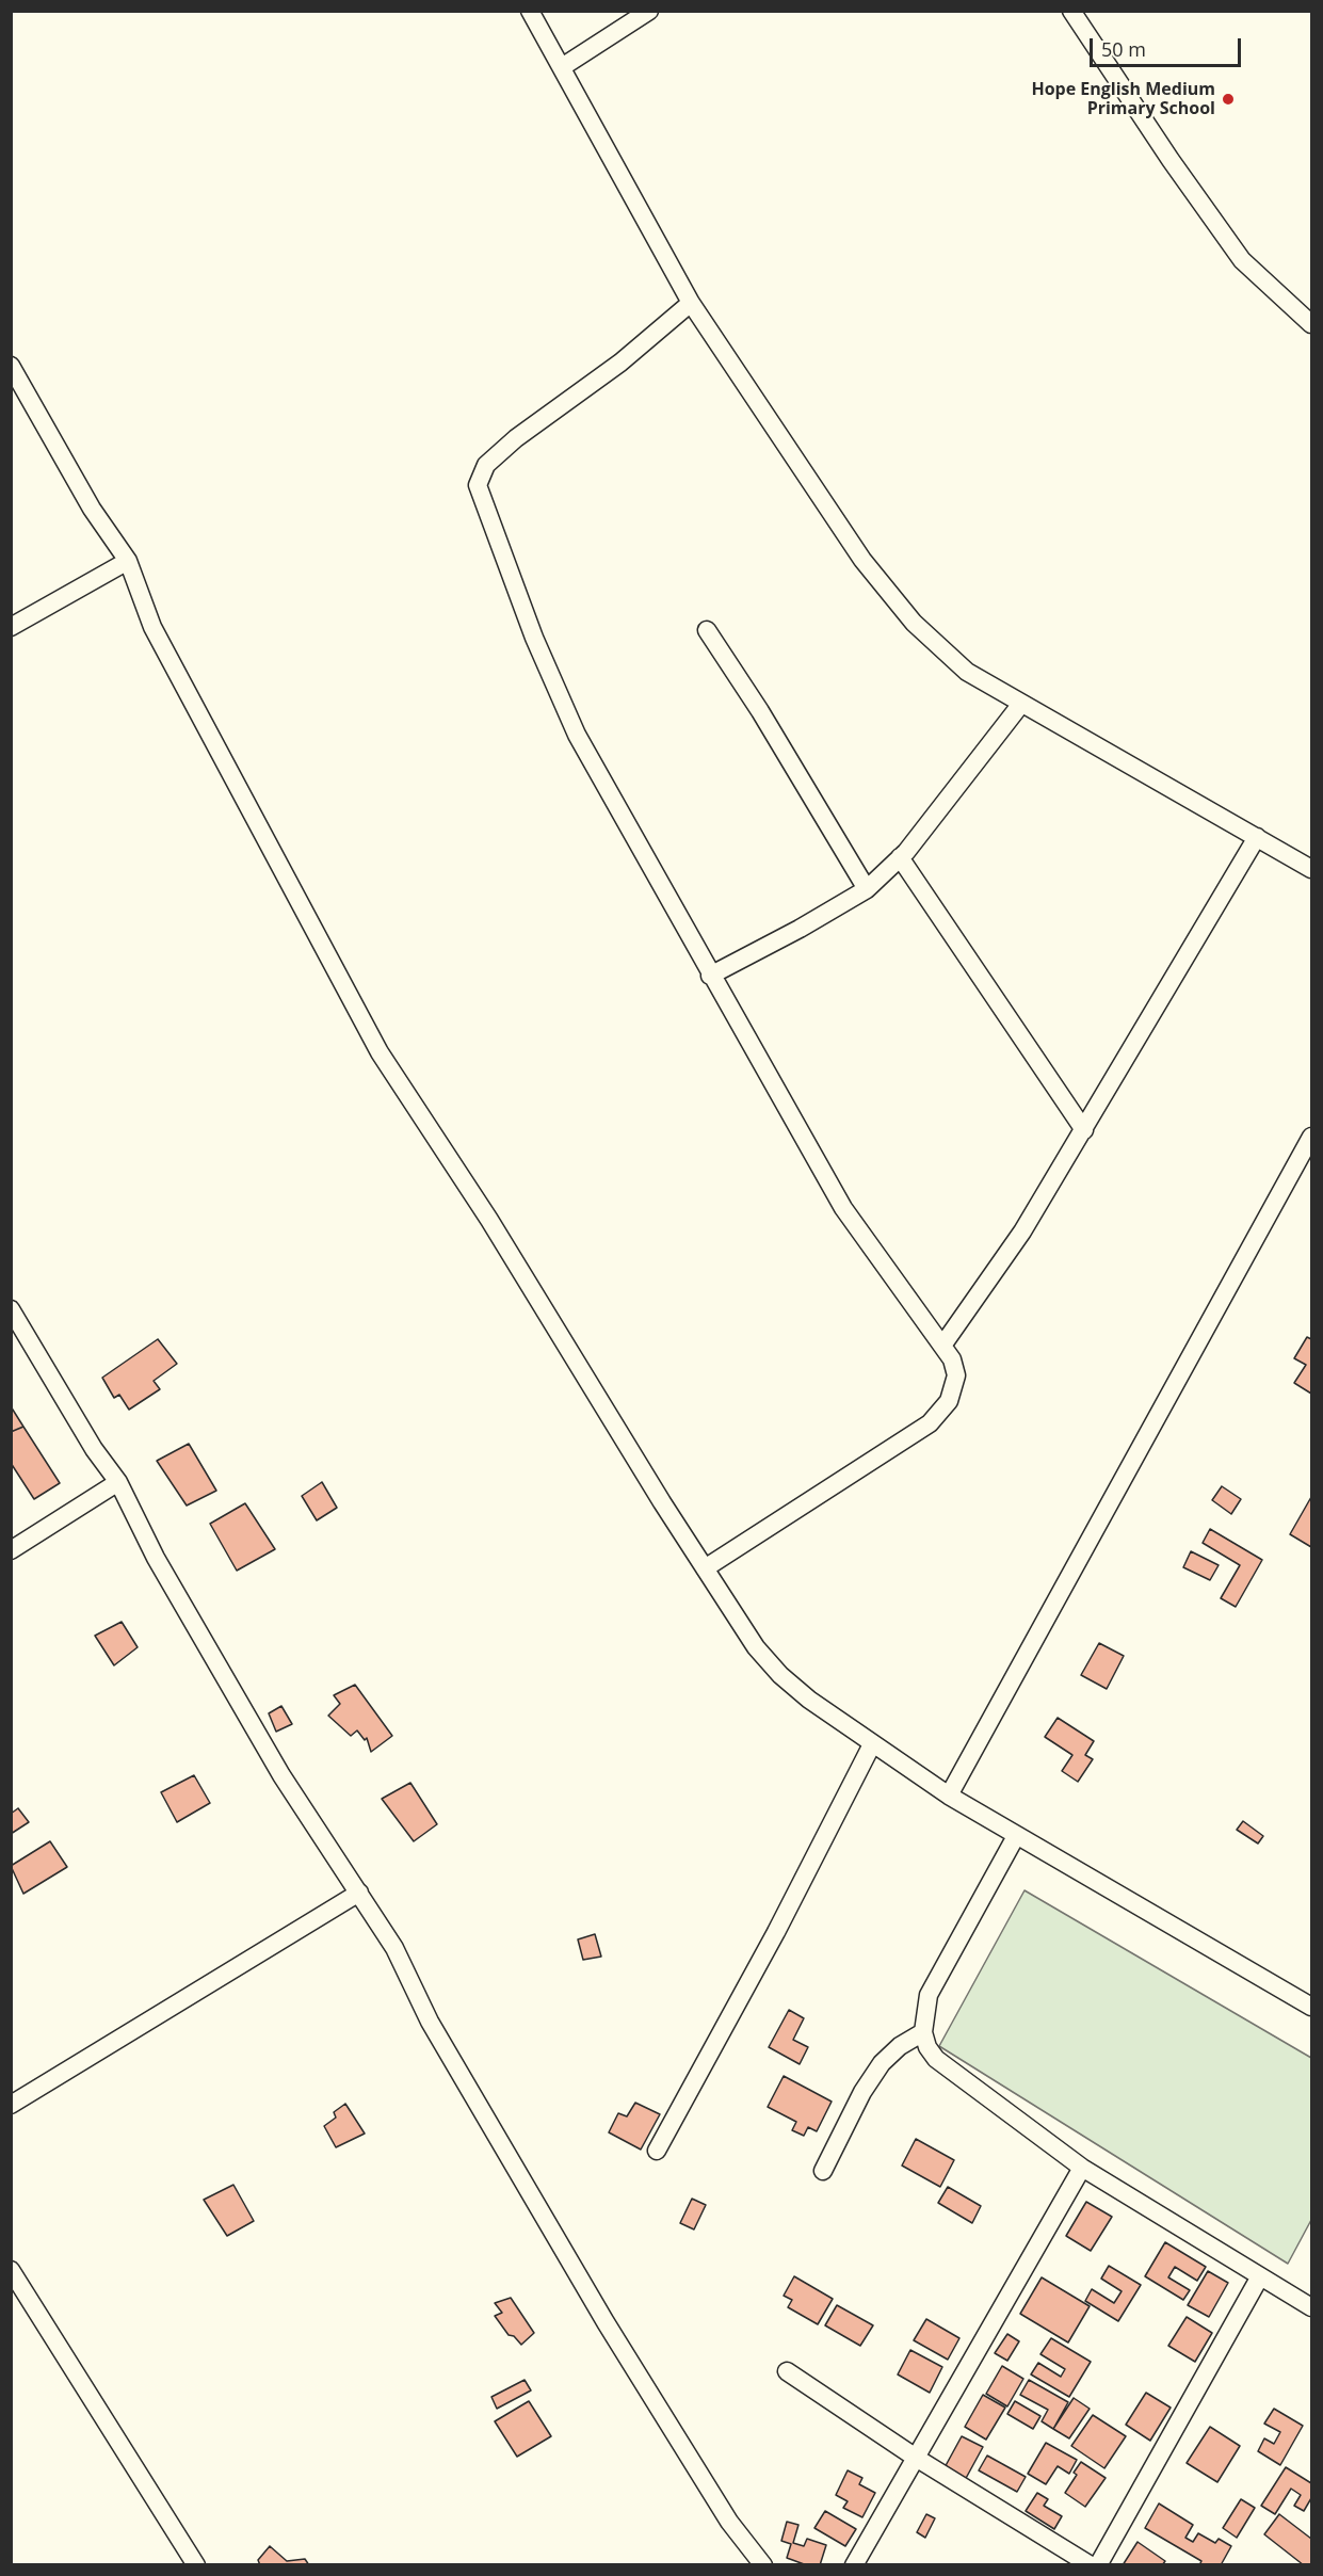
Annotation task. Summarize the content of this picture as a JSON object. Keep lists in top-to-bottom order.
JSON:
{
  "places": ["Hope English Medium Primary School"],
  "scale_bar": "50 m"
}
